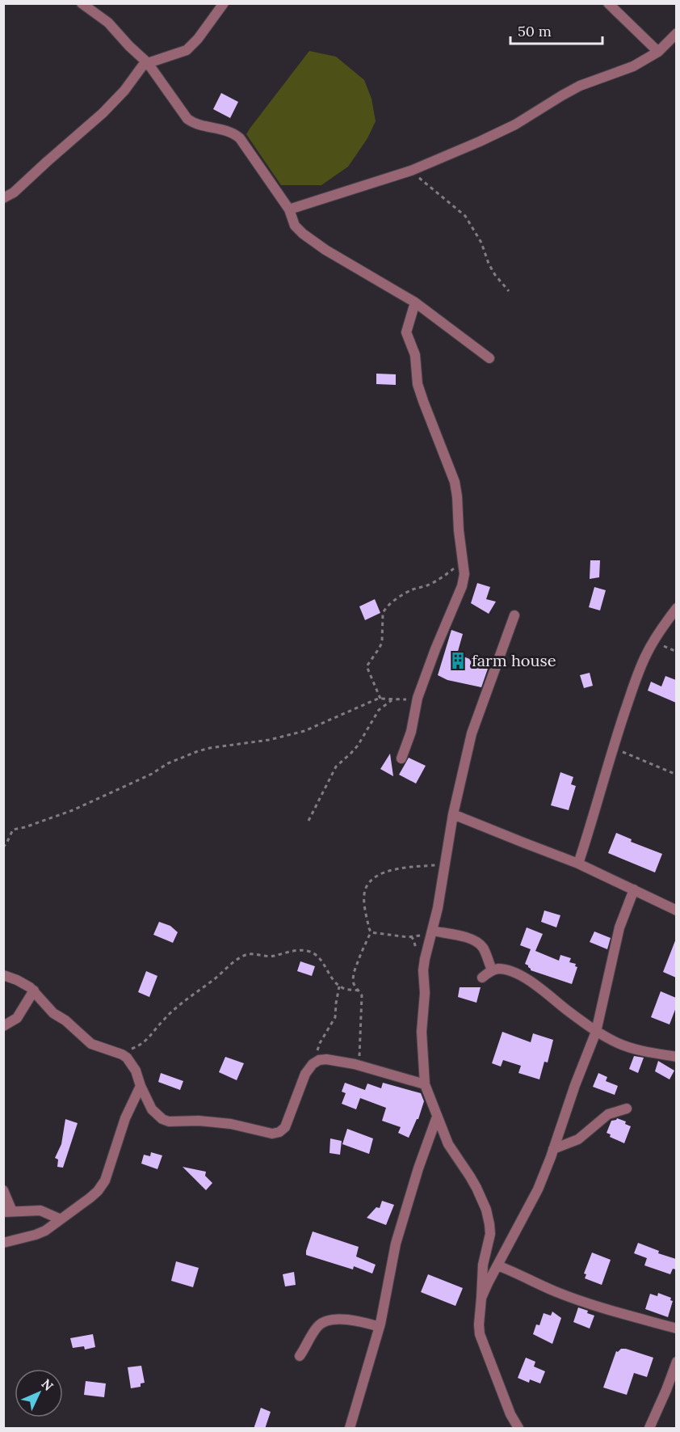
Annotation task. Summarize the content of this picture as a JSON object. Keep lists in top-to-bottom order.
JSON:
{
  "places": {
    "building": ["farm house"]
  },
  "scale_bar": "50 m",
  "north": "top right"
}
